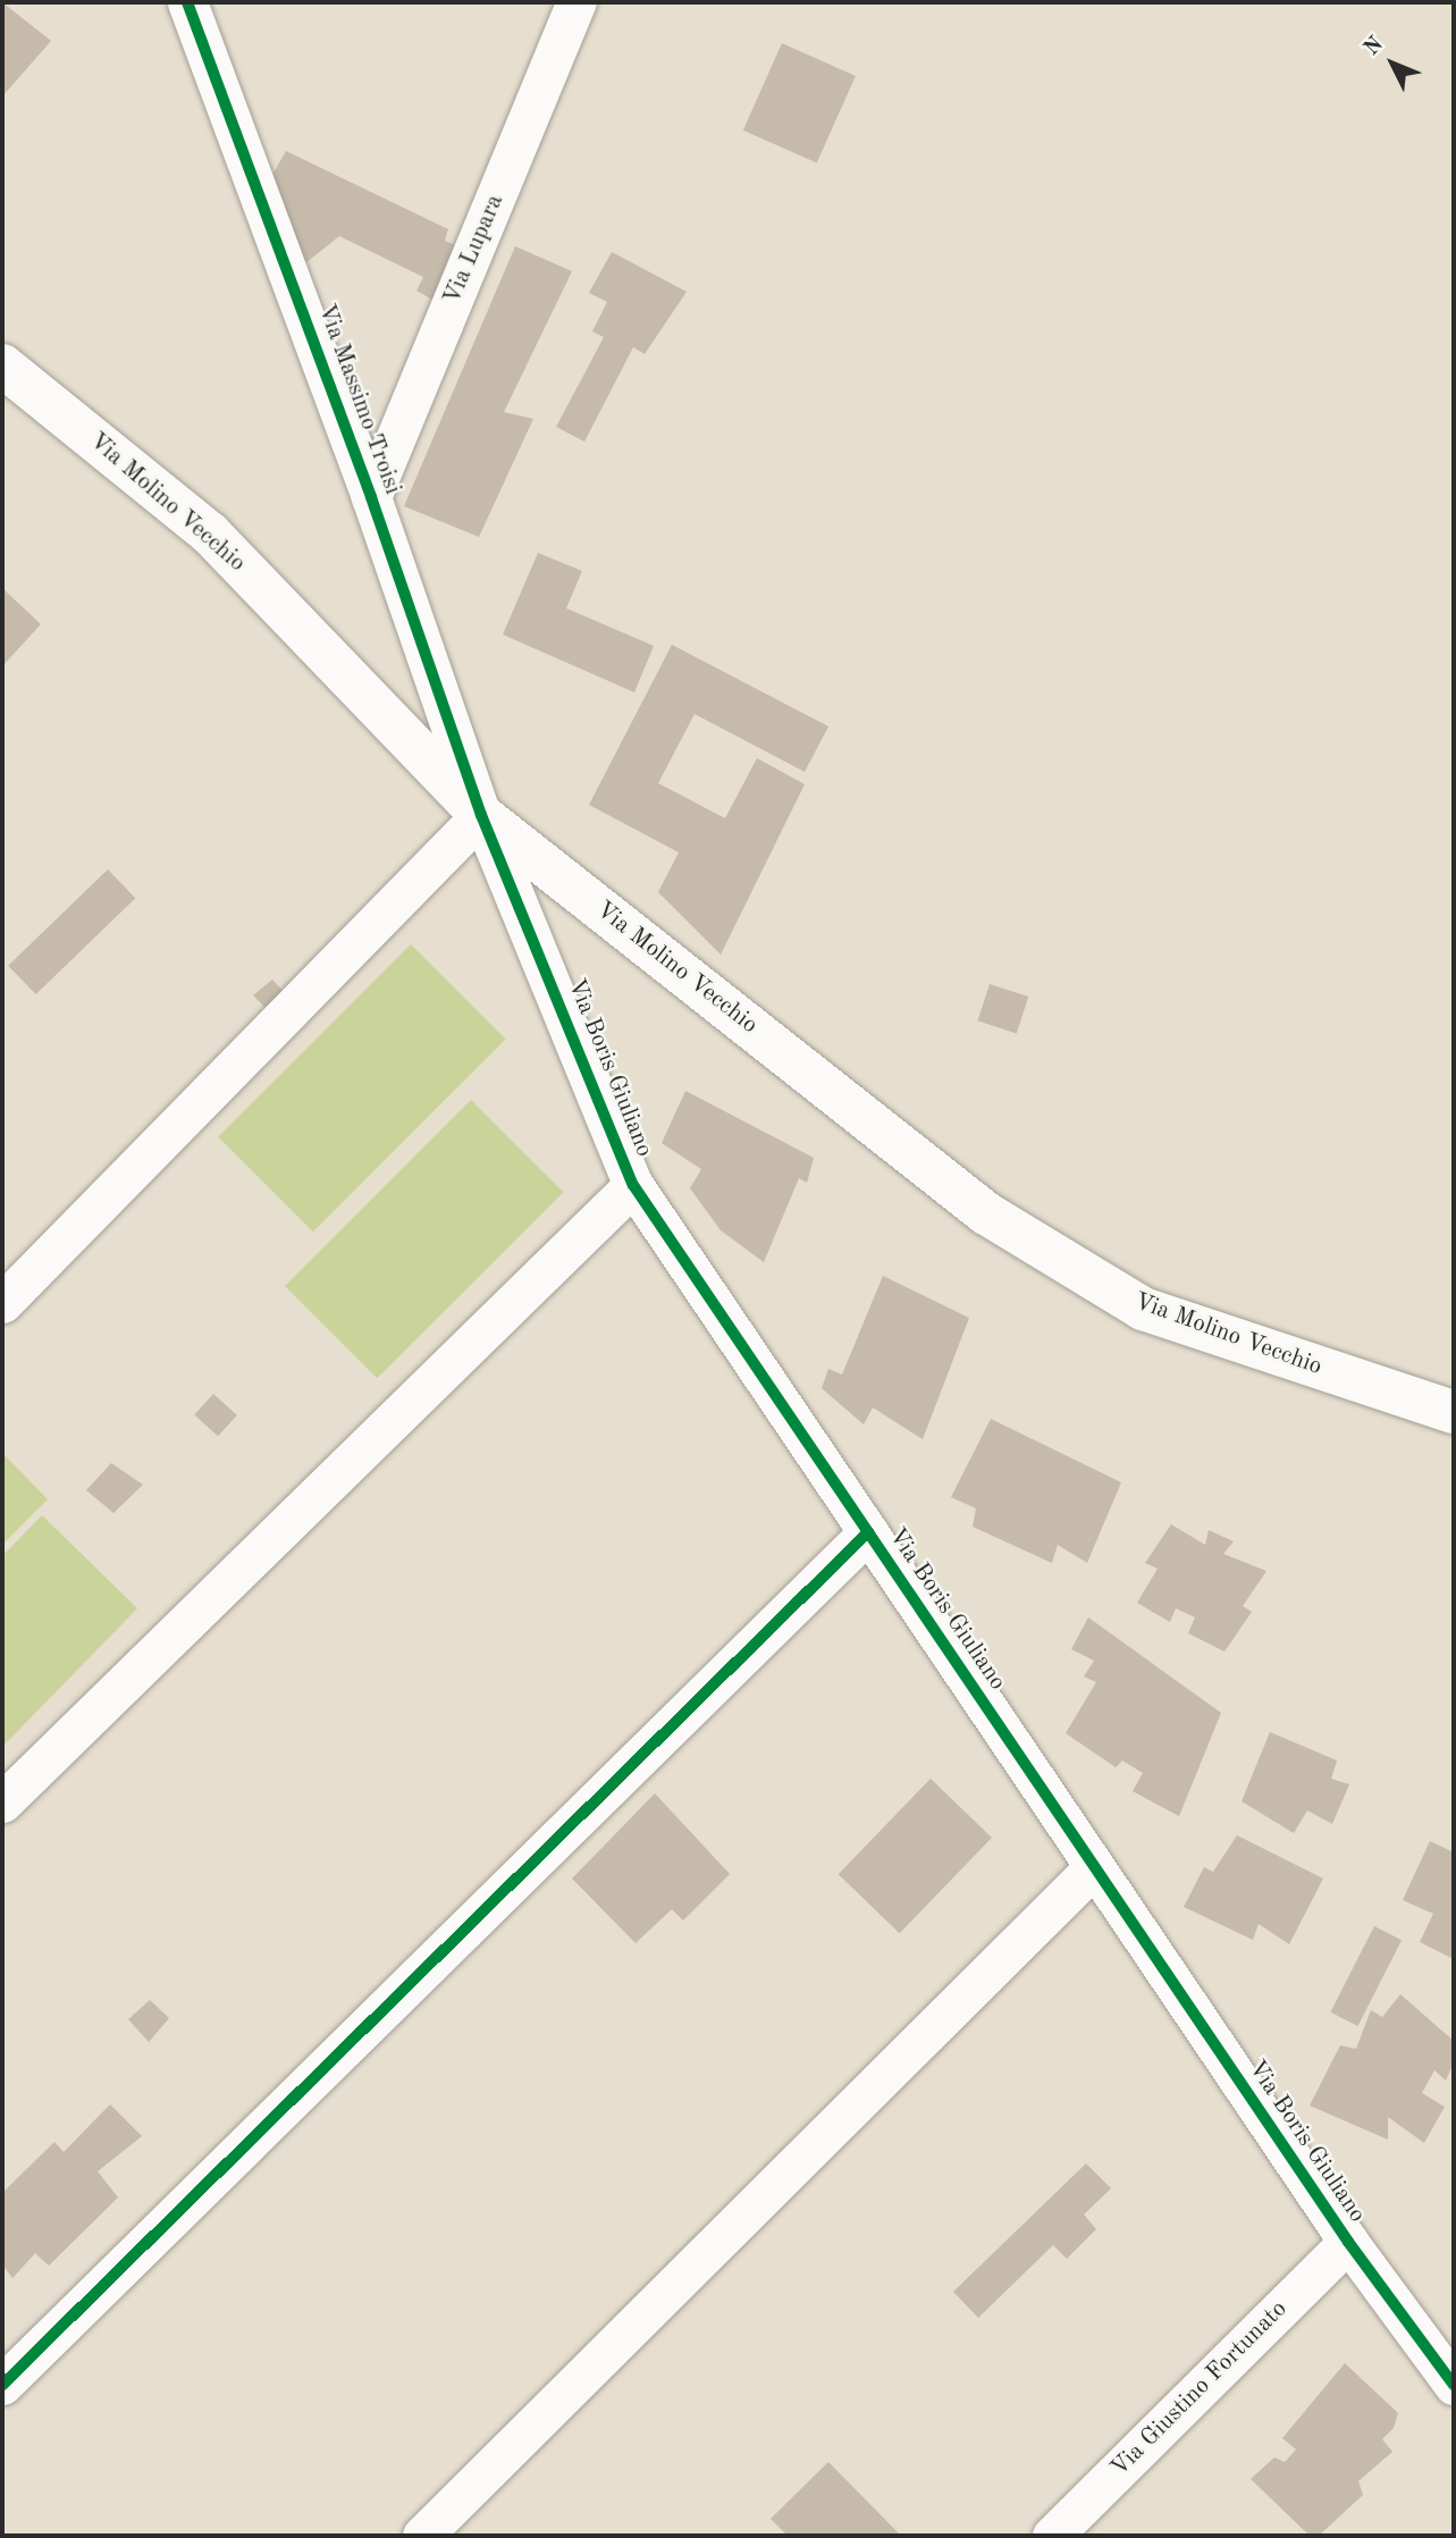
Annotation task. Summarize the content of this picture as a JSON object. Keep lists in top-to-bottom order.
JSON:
{
  "streets": {
    "street": [
      "Via Lupara",
      "Via Massimo Troisi",
      "Via Molino Vecchio",
      "Via Boris Giuliano",
      "Via Giustino Fortunato"
    ]
  },
  "crossings": [
    ["Via Lupara", "Via Massimo Troisi"],
    ["Via Massimo Troisi", "Via Molino Vecchio"],
    ["Via Massimo Troisi", "Via Boris Giuliano"],
    ["Via Molino Vecchio", "Via Boris Giuliano"],
    ["Via Boris Giuliano", "Via Giustino Fortunato"]
  ],
  "north": "top left"
}
